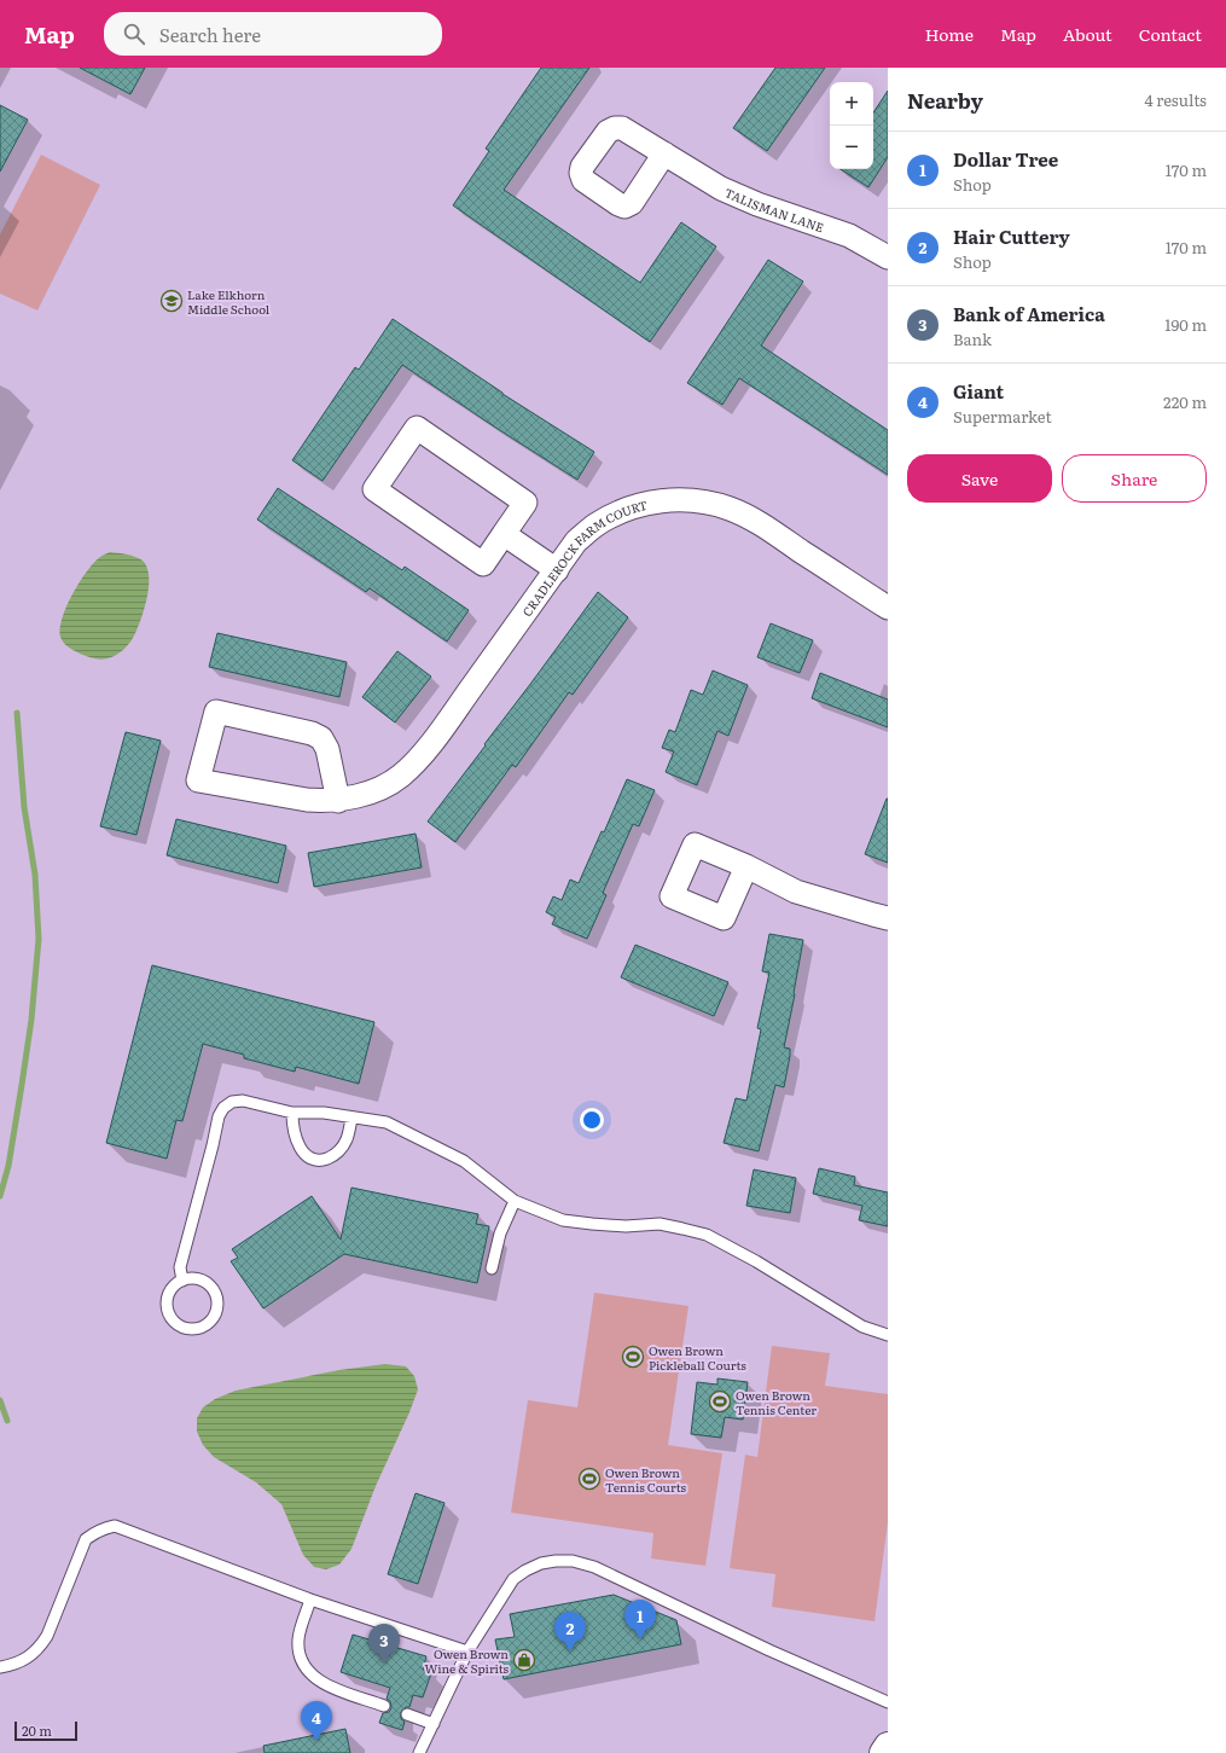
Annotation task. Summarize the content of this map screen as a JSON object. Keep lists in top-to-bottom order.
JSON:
{
  "streets": {
    "street": ["TALISMAN LANE", "CRADLEROCK FARM COURT"]
  },
  "places": {
    "school or university": ["Lake Elkhorn Middle School"],
    "sports": ["Owen Brown Pickleball Courts", "Owen Brown Tennis Center", "Owen Brown Tennis Courts"],
    "shop": ["Owen Brown Wine & Spirits"]
  },
  "scale_bar": "20 m",
  "page": {
    "header": "Map",
    "search": "Search here",
    "nav": [
      "Home",
      "Map",
      "About",
      "Contact"
    ],
    "heading": ["Nearby", "4 results"],
    "map_buttons": ["+", "−"],
    "list": [
      {
        "mark": "1",
        "name": "Dollar Tree",
        "note": "Shop",
        "value": "170 m"
      },
      {
        "mark": "2",
        "name": "Hair Cuttery",
        "note": "Shop",
        "value": "170 m"
      },
      {
        "mark": "3",
        "name": "Bank of America",
        "note": "Bank",
        "value": "190 m"
      },
      {
        "mark": "4",
        "name": "Giant",
        "note": "Supermarket",
        "value": "220 m"
      }
    ],
    "buttons": ["Save", "Share"],
    "pins": [
      "1",
      "2",
      "3",
      "4"
    ],
    "scale": "20 m"
  }
}
